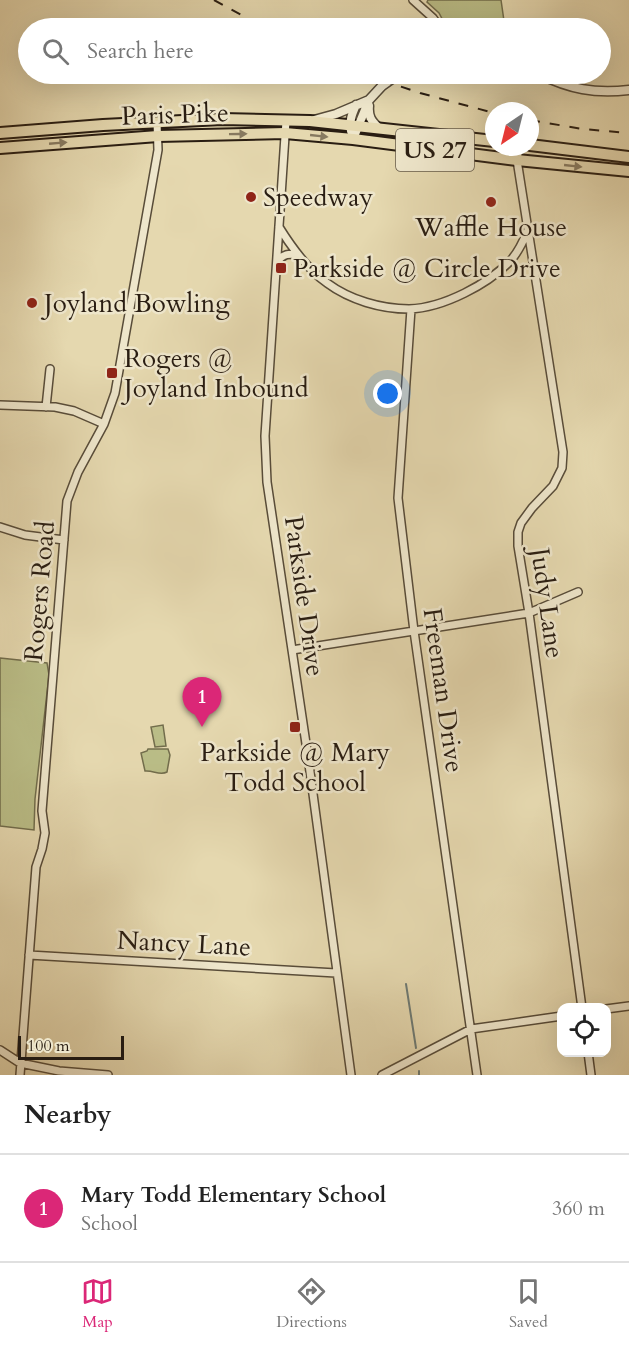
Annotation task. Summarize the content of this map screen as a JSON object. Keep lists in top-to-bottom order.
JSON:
{
  "streets": {
    "highway": ["Paris Pike", "US 27"],
    "street": [
      "Rogers Road",
      "Parkside Drive",
      "Judy Lane",
      "Freeman Drive",
      "Nancy Lane"
    ]
  },
  "crossings": [
    ["Paris Pike", "US 27"],
    ["Paris Pike", "Rogers Road"],
    ["Paris Pike", "Parkside Drive"],
    ["US 27", "Parkside Drive"],
    ["US 27", "Judy Lane"],
    ["Rogers Road", "Nancy Lane"],
    ["Parkside Drive", "Nancy Lane"]
  ],
  "places": {
    "other": ["Speedway", "Waffle House", "Joyland Bowling"],
    "transit": ["Parkside @ Circle Drive", "Rogers @ Joyland Inbound", "Parkside @ Mary Todd School"]
  },
  "scale_bar": "100 m",
  "north": "bottom left",
  "page": {
    "search": "Search here",
    "pins": "1",
    "scale": "100 m",
    "heading": "Nearby",
    "list": [
      {
        "mark": "1",
        "name": "Mary Todd Elementary School",
        "note": "School",
        "value": "360 m"
      }
    ],
    "nav": ["Map", "Directions", "Saved"]
  }
}
